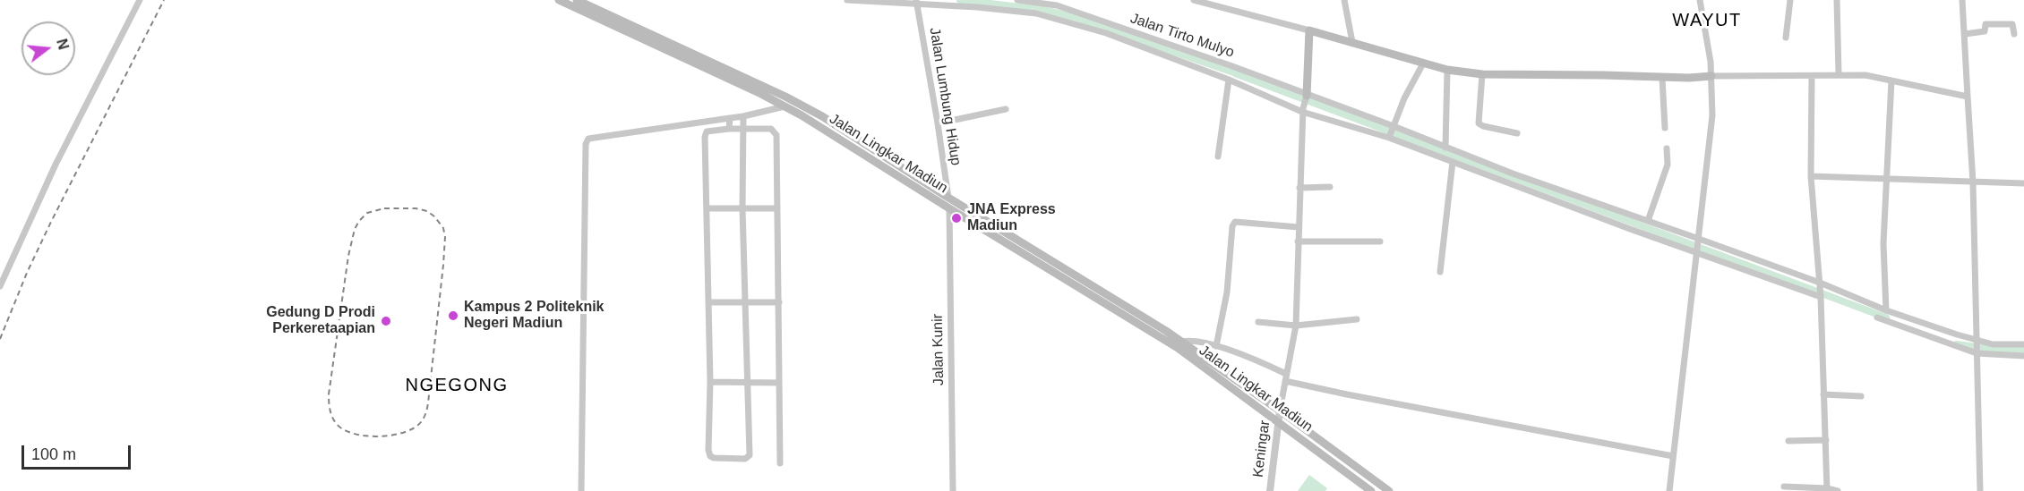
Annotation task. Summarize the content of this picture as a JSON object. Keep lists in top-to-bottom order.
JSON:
{
  "streets": {
    "main road": ["Jalan Lingkar Madiun"],
    "street": [
      "Jalan Tirto Mulyo",
      "Jalan Lumbung Hidup",
      "Jalan Kunir",
      "Keningar"
    ]
  },
  "crossings": [
    ["Jalan Lumbung Hidup", "Jalan Lingkar Madiun"],
    ["Jalan Lingkar Madiun", "Jalan Kunir"],
    ["Jalan Lingkar Madiun", "Keningar"]
  ],
  "districts": ["WAYUT", "NGEGONG"],
  "places": ["JNA Express Madiun", "Kampus 2 Politeknik Negeri Madiun", "Gedung D Prodi Perkeretaapian"],
  "scale_bar": "100 m",
  "north": "right"
}
